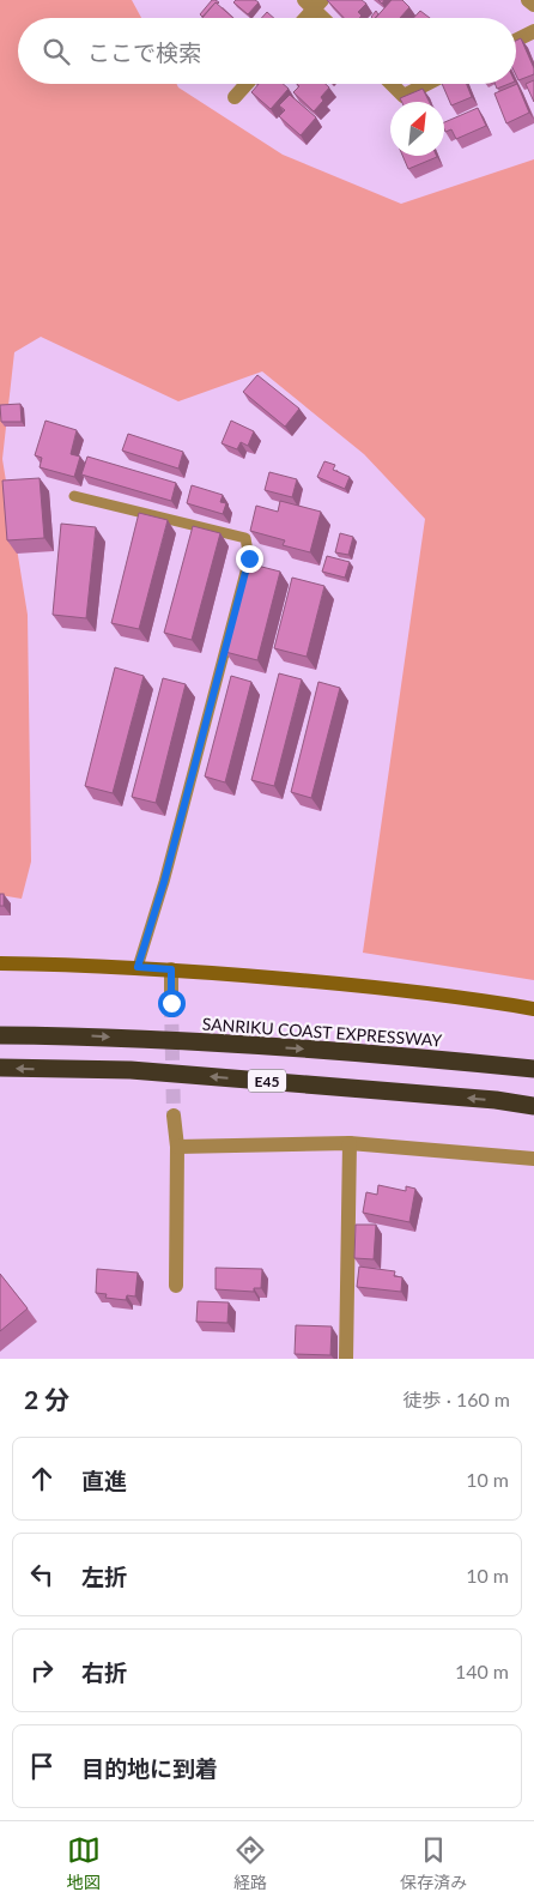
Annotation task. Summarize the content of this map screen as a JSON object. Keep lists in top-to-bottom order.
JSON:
{
  "streets": {
    "highway": ["SANRIKU COAST EXPRESSWAY", "E45"]
  },
  "north": "top right",
  "page": {
    "search": "ここで検索",
    "heading": ["2 分", "徒歩 · 160 m"],
    "list": [
      ["直進", "10 m"],
      ["左折", "10 m"],
      ["右折", "140 m"],
      "目的地に到着"
    ],
    "nav": ["地図", "経路", "保存済み"]
  }
}
